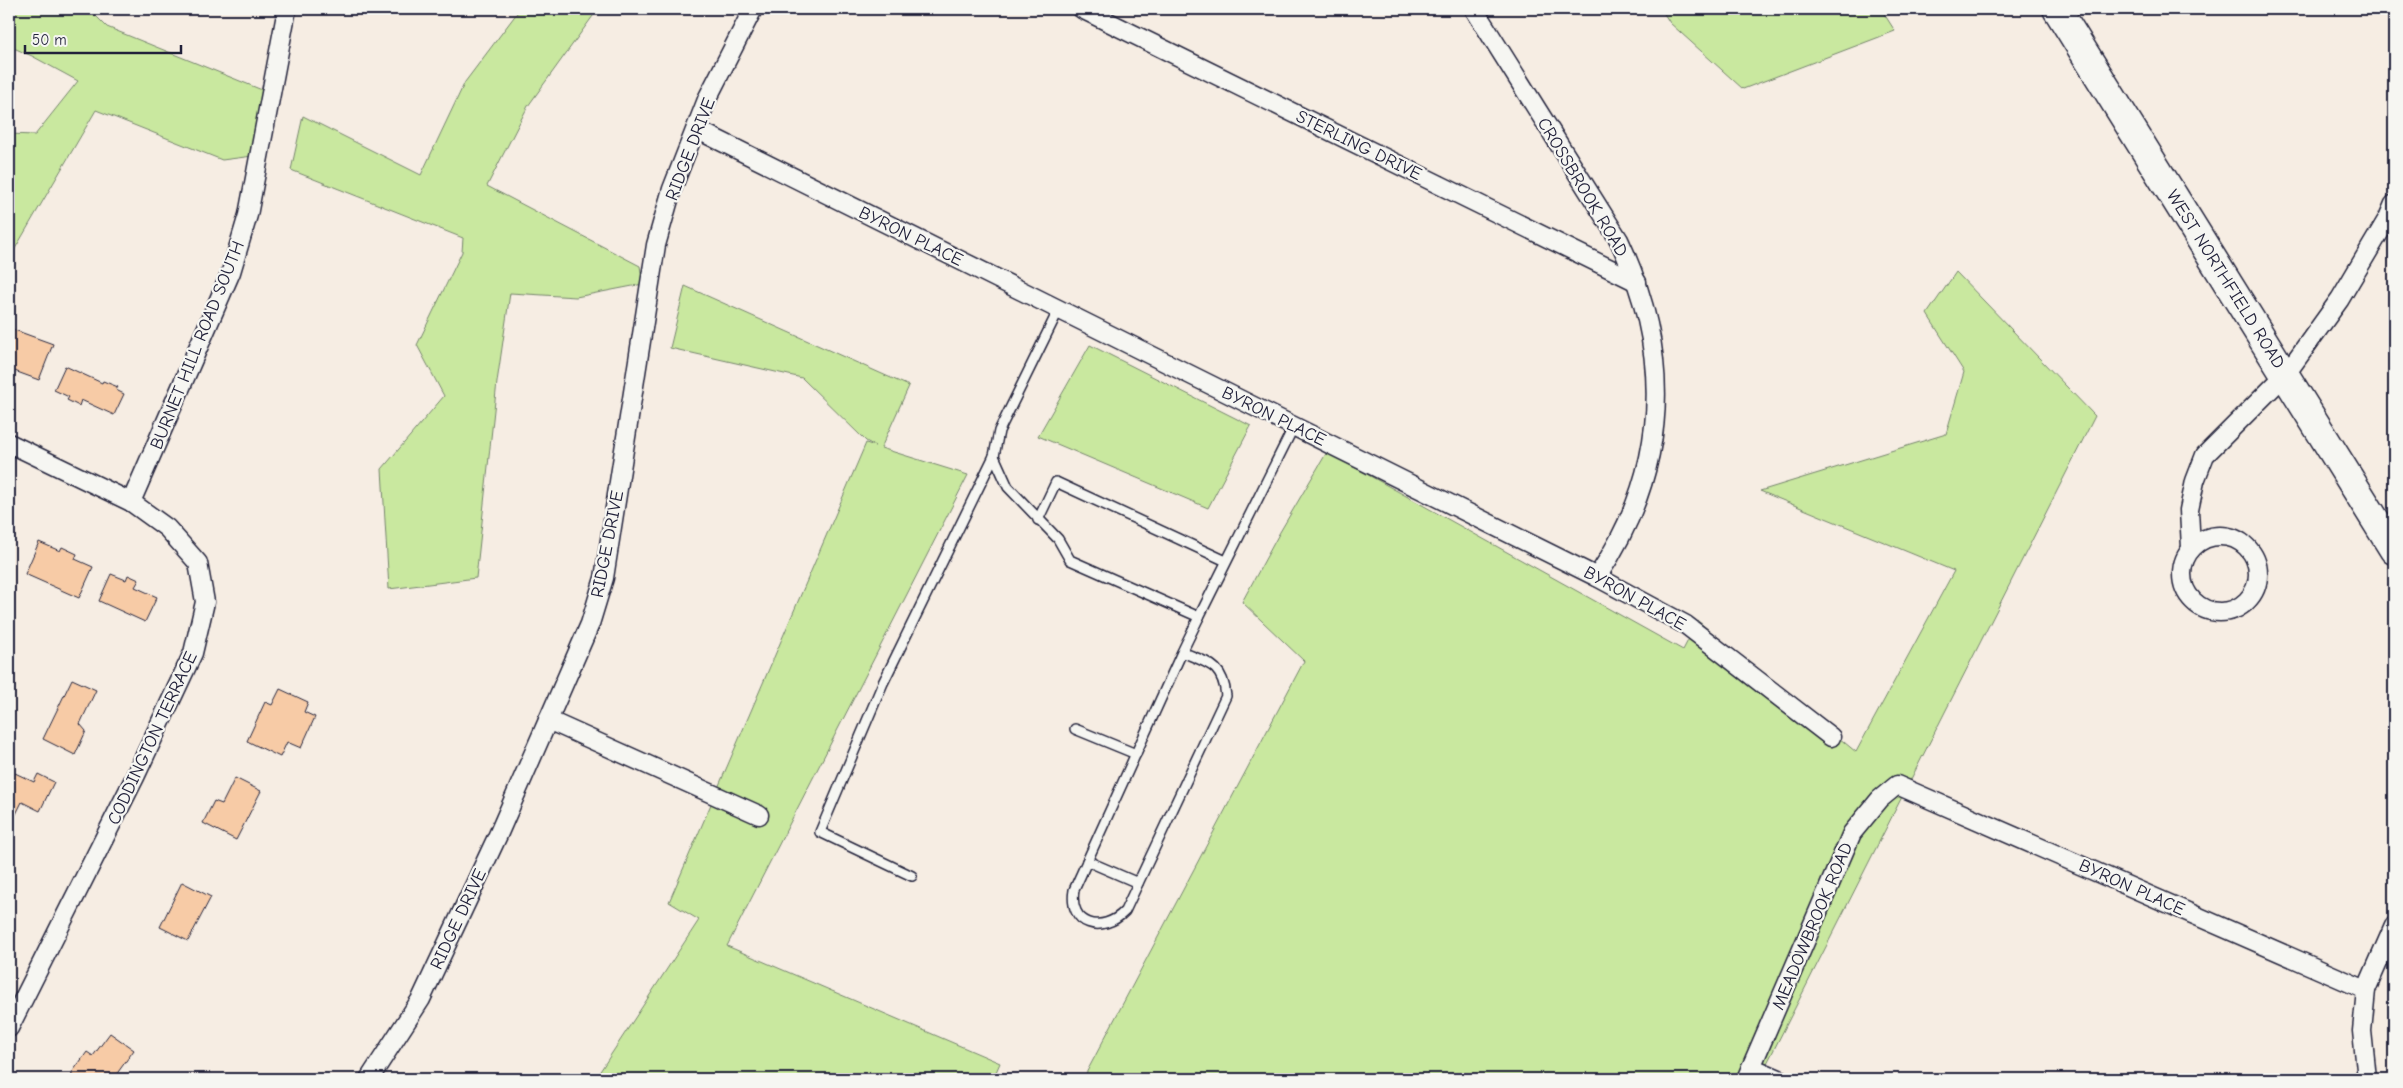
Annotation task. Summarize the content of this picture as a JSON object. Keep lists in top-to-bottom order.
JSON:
{
  "streets": {
    "main road": ["WEST NORTHFIELD ROAD"],
    "street": [
      "STERLING DRIVE",
      "RIDGE DRIVE",
      "CROSSBROOK ROAD",
      "BYRON PLACE",
      "BURNET HILL ROAD SOUTH",
      "CODDINGTON TERRACE",
      "MEADOWBROOK ROAD"
    ]
  },
  "crossings": [
    ["STERLING DRIVE", "CROSSBROOK ROAD"],
    ["RIDGE DRIVE", "BYRON PLACE"],
    ["CROSSBROOK ROAD", "BYRON PLACE"],
    ["BYRON PLACE", "MEADOWBROOK ROAD"],
    ["BURNET HILL ROAD SOUTH", "CODDINGTON TERRACE"]
  ],
  "scale_bar": "50 m"
}
